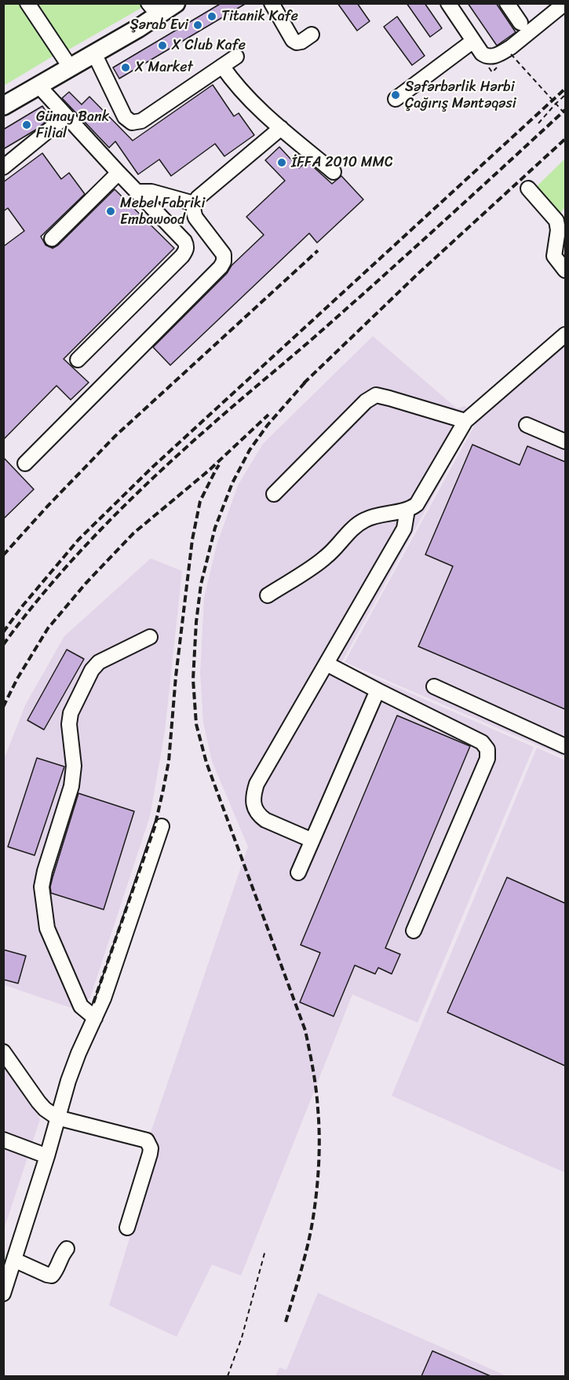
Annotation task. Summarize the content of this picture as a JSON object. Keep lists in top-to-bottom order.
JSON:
{
  "places": [
    "Titanik Kafe",
    "Şərab Evi",
    "X Club Kafe",
    "X Market",
    "Səfərbərlik Hərbi Çağırış Məntəqəsi",
    "Günay Bank Filial",
    "İFFA 2010 MMC",
    "Mebel Fabriki Embawood"
  ]
}
